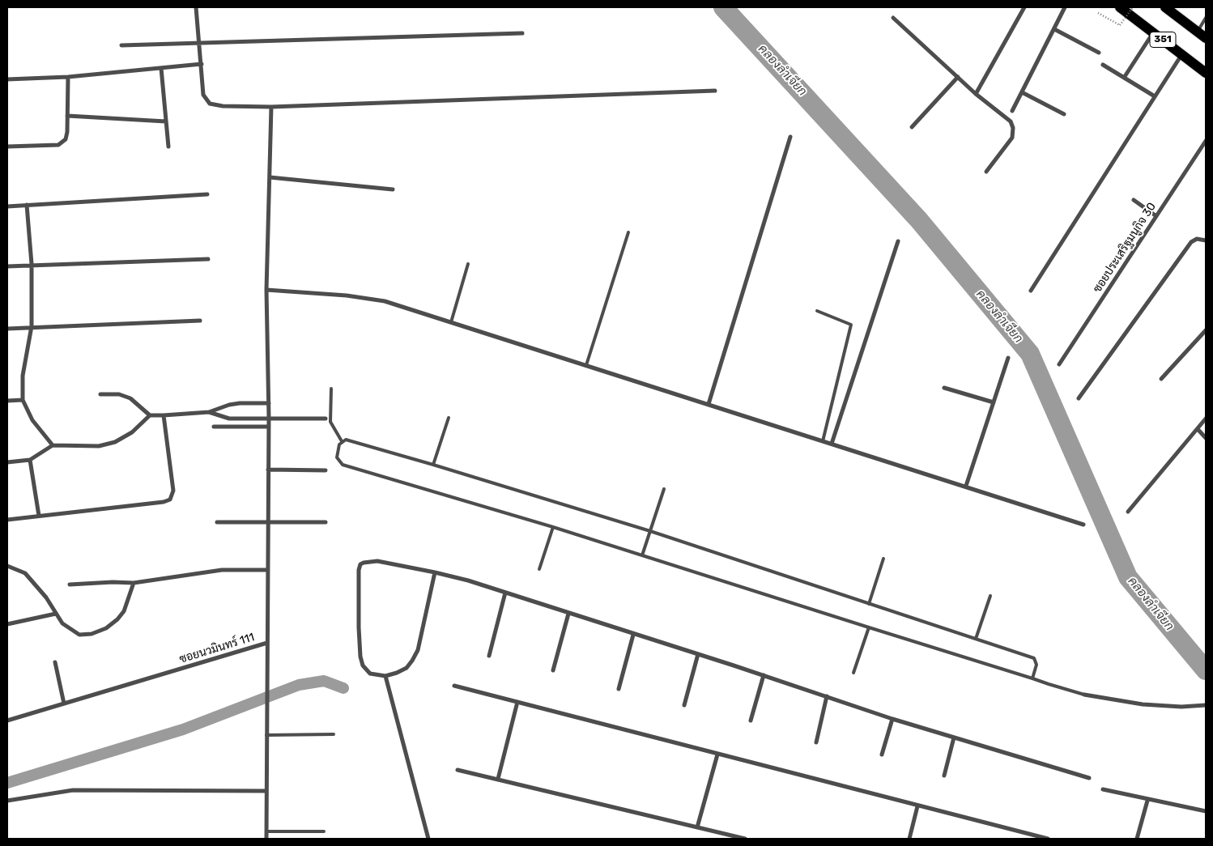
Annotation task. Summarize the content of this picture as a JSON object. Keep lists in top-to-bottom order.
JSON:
{
  "streets": {
    "main road": ["351"],
    "street": ["ซอยประเสริฐมนูกิจ 30", "ซอยนวมินทร์ 111"]
  },
  "water": ["คลองลำเจียก"]
}
